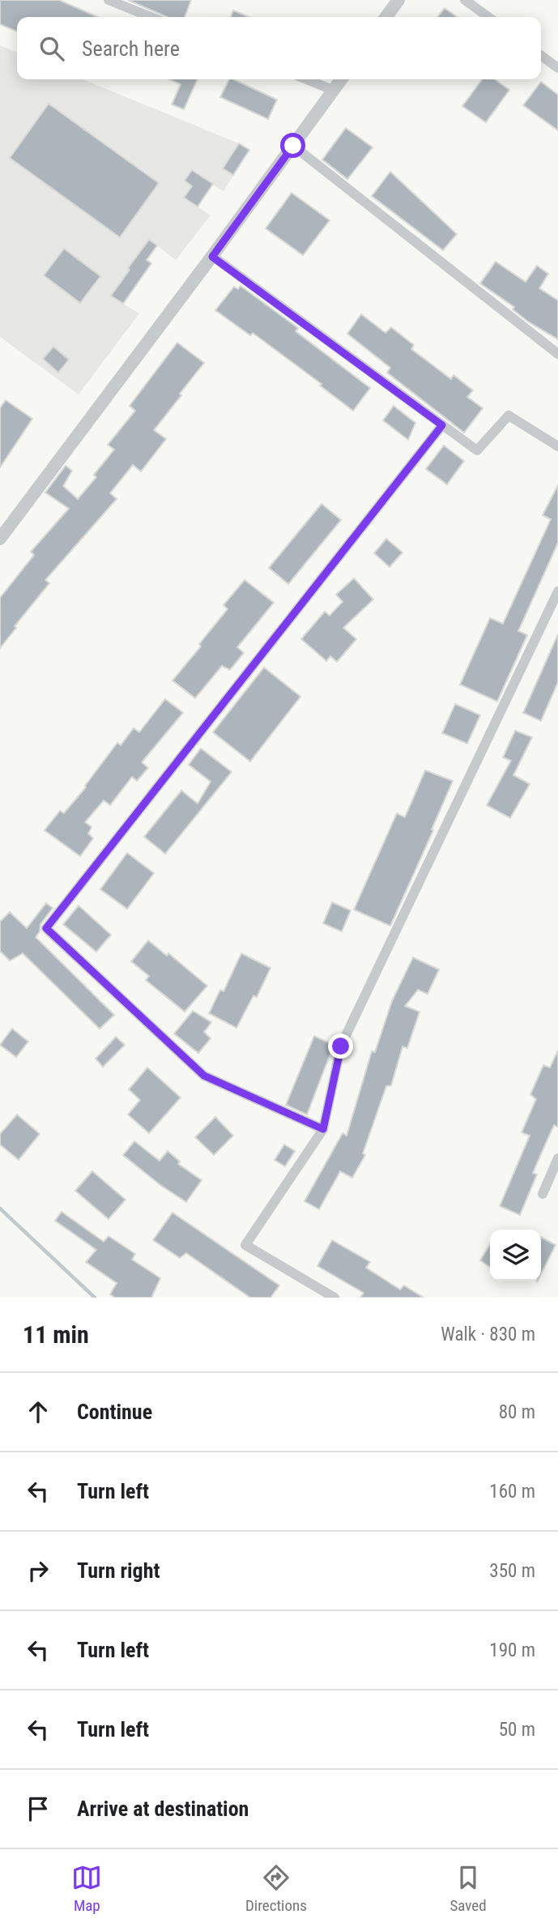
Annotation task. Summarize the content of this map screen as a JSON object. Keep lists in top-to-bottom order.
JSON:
{
  "page": {
    "search": "Search here",
    "heading": ["11 min", "Walk · 830 m"],
    "list": [
      ["Continue", "80 m"],
      ["Turn left", "160 m"],
      ["Turn right", "350 m"],
      ["Turn left", "190 m"],
      ["Turn left", "50 m"],
      "Arrive at destination"
    ],
    "nav": ["Map", "Directions", "Saved"]
  }
}
